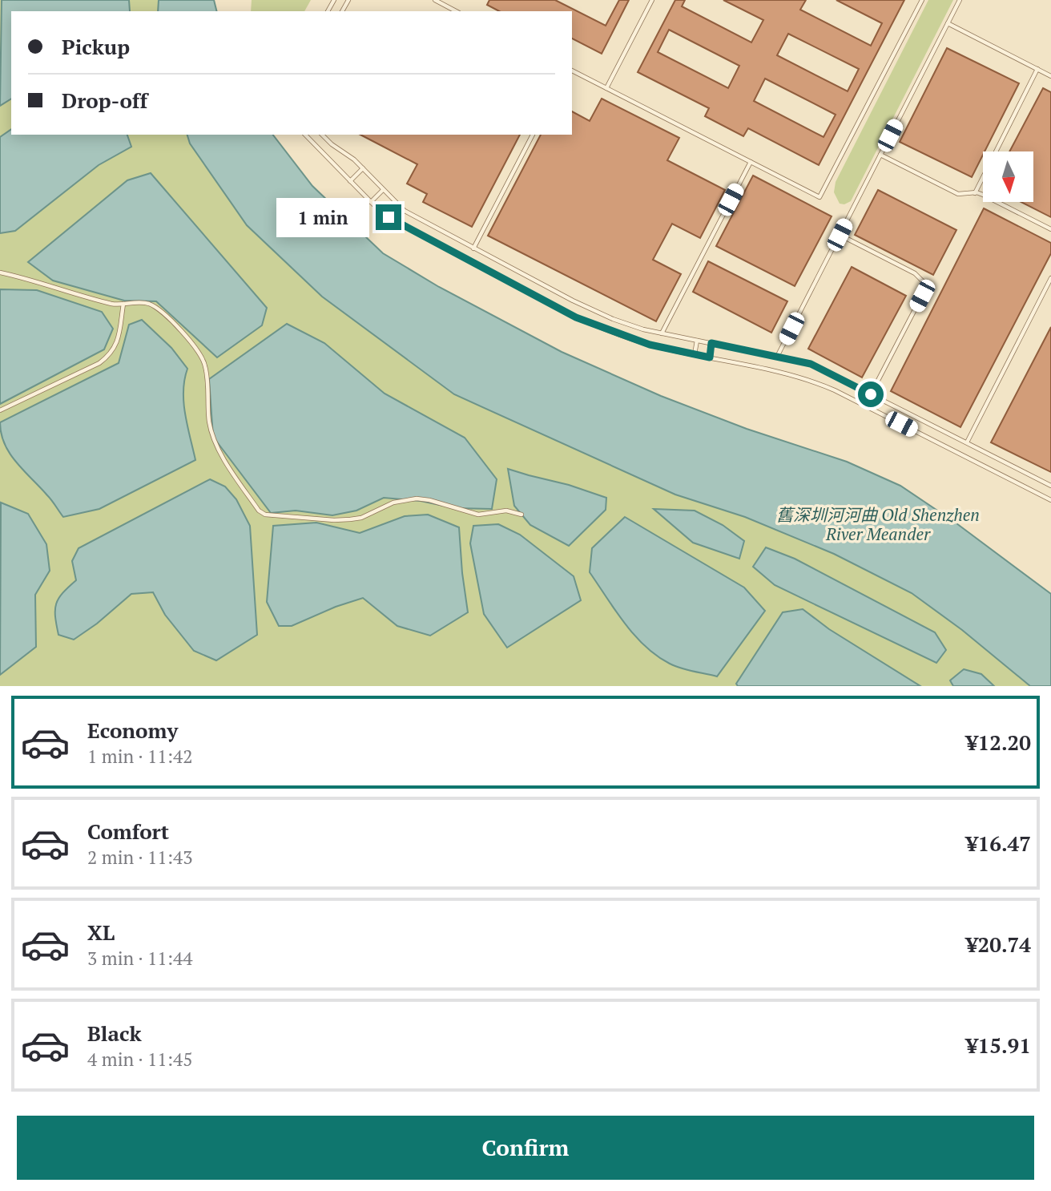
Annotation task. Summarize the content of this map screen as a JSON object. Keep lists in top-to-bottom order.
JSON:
{
  "water": ["舊深圳河河曲 Old Shenzhen River Meander"],
  "north": "bottom",
  "page": {
    "banner": ["Pickup", "Drop-off"],
    "bubble": "1 min",
    "list": [
      {
        "name": "Economy",
        "note": "1 min · 11:42",
        "value": "¥12.20"
      },
      {
        "name": "Comfort",
        "note": "2 min · 11:43",
        "value": "¥16.47"
      },
      {
        "name": "XL",
        "note": "3 min · 11:44",
        "value": "¥20.74"
      },
      {
        "name": "Black",
        "note": "4 min · 11:45",
        "value": "¥15.91"
      }
    ],
    "buttons": "Confirm"
  }
}
